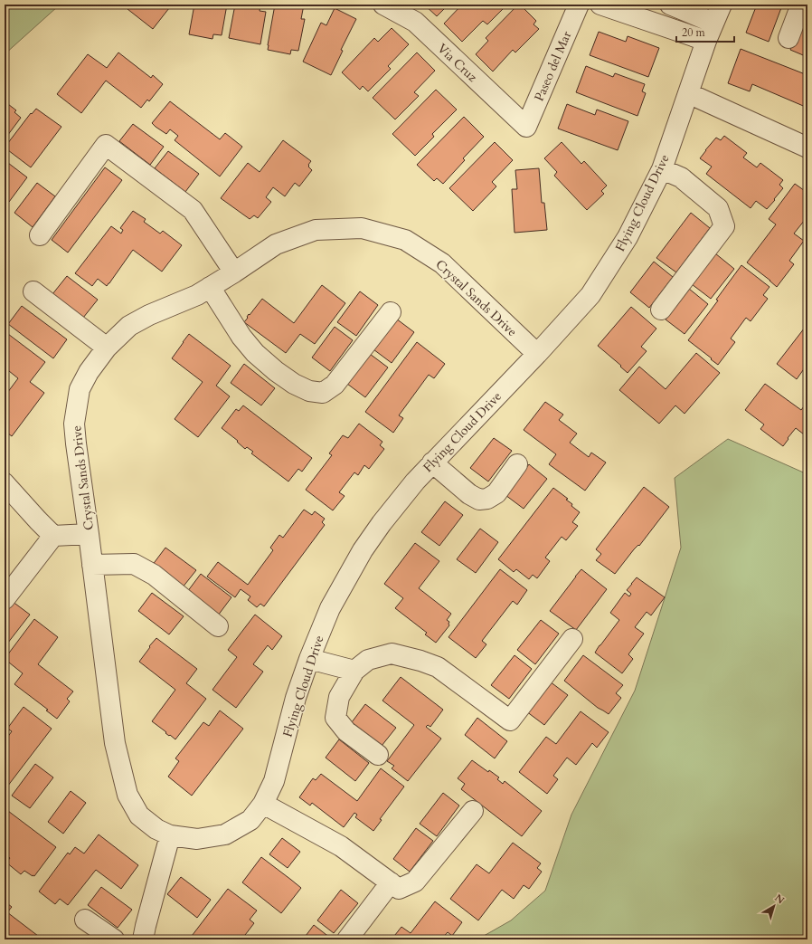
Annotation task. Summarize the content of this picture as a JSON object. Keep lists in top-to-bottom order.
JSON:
{
  "streets": {
    "street": [
      "Via Cruz",
      "Paseo del Mar",
      "Flying Cloud Drive",
      "Crystal Sands Drive"
    ]
  },
  "crossings": [
    ["Via Cruz", "Paseo del Mar"],
    ["Flying Cloud Drive", "Crystal Sands Drive"]
  ],
  "scale_bar": "20 m",
  "north": "top right"
}
